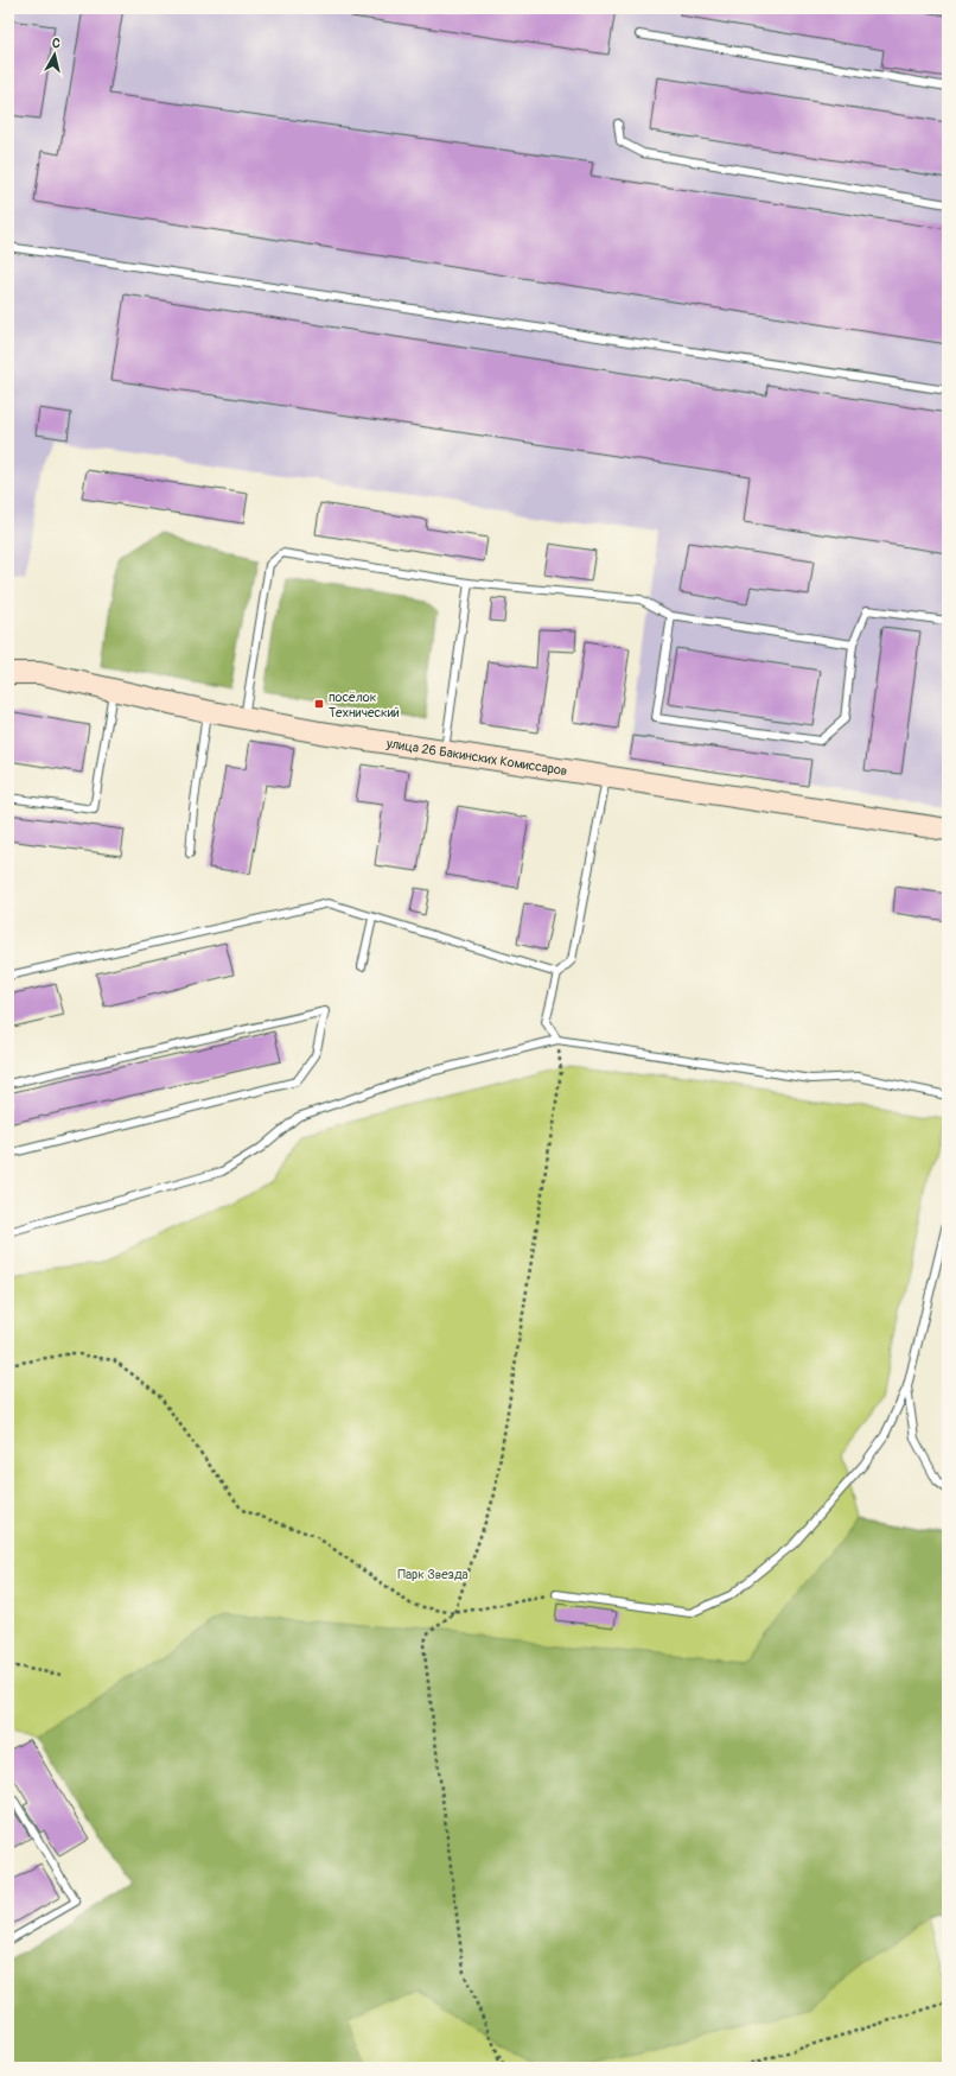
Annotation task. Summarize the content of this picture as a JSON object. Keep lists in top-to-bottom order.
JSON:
{
  "streets": {
    "main road": ["улица 26 Бакинских Комиссаров"]
  },
  "parks": ["Парк Звезда"],
  "places": {
    "transit": ["посёлок Технический"]
  },
  "north": "top"
}
